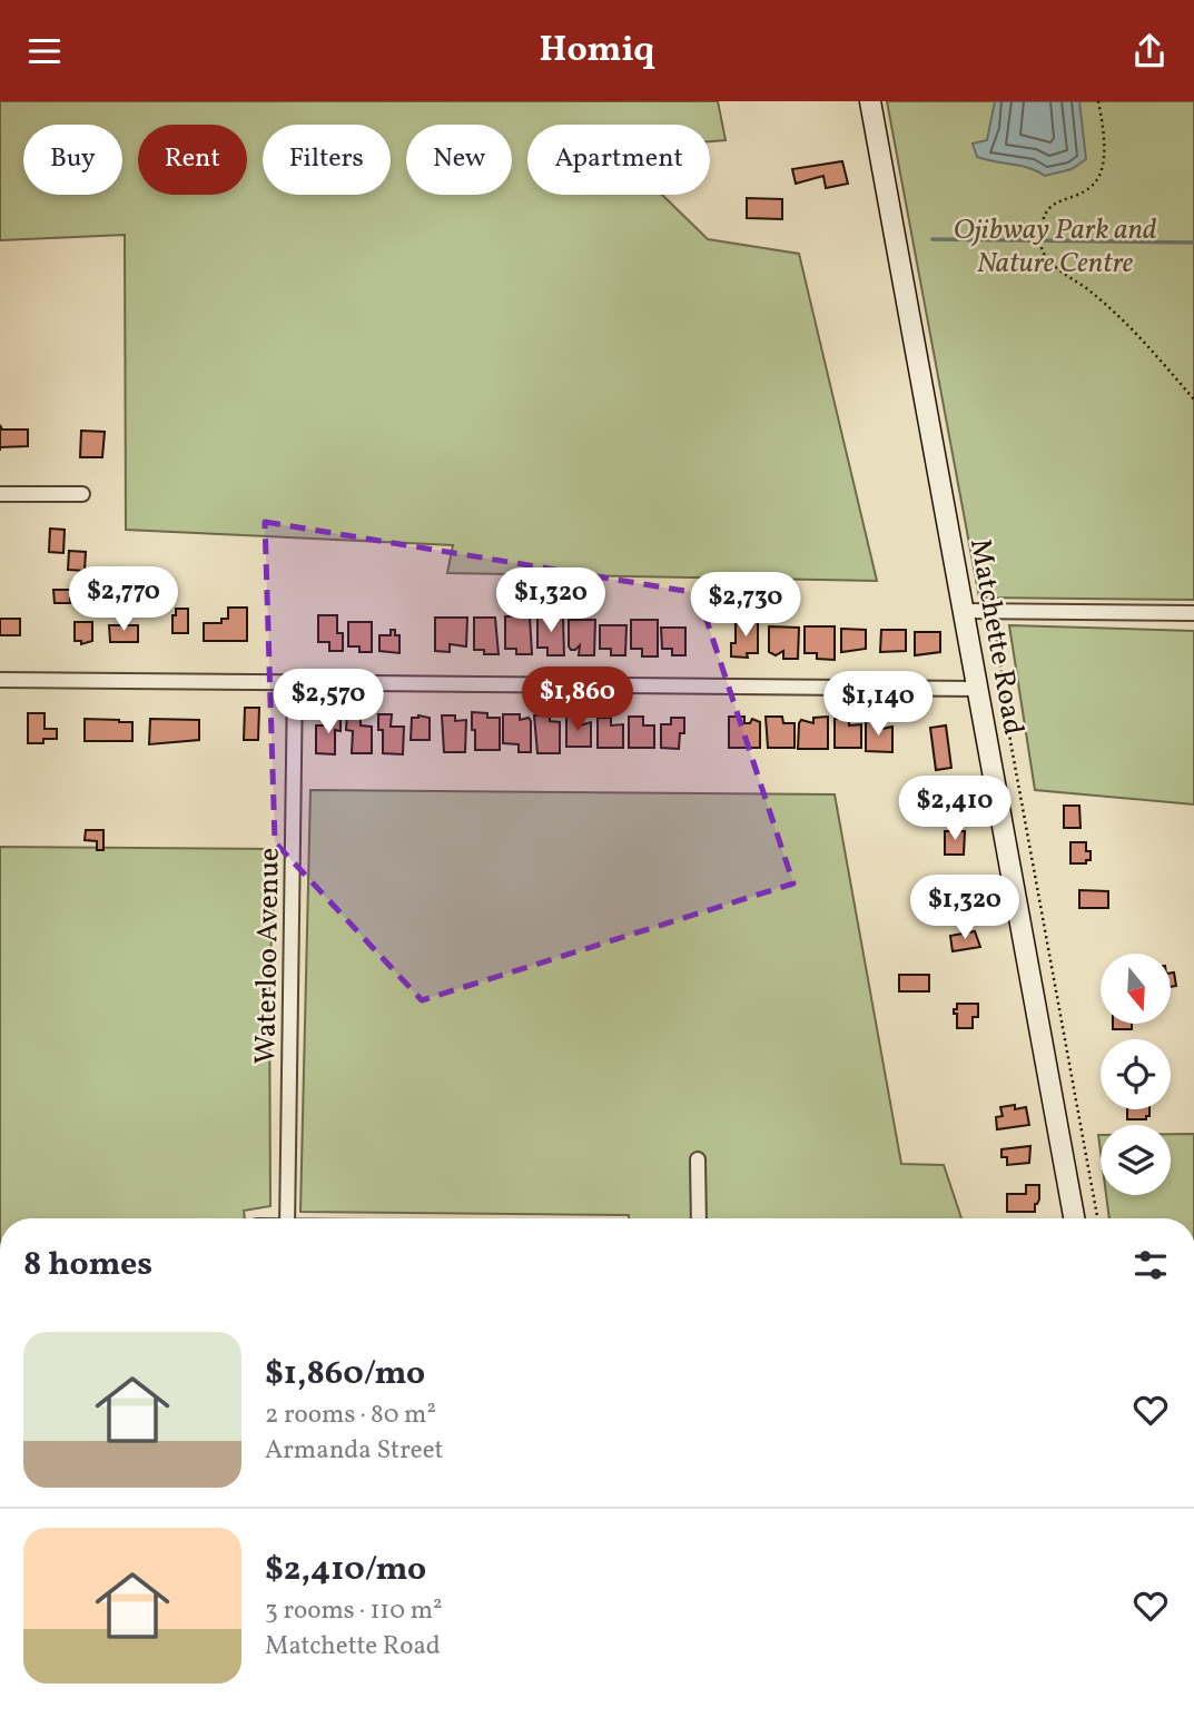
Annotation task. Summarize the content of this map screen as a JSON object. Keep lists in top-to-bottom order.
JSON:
{
  "streets": {
    "street": ["Matchette Road", "Waterloo Avenue"]
  },
  "parks": ["Ojibway Park and Nature Centre"],
  "north": "bottom",
  "page": {
    "header": "Homiq",
    "chip": [
      "Buy",
      "Rent",
      "Filters",
      "New",
      "Apartment"
    ],
    "price": [
      "$2,770",
      "$1,320",
      "$2,730",
      "$1,860",
      "$2,570",
      "$1,140",
      "$2,410",
      "$1,320"
    ],
    "heading": "8 homes",
    "list": [
      {
        "name": "$1,860/mo",
        "note": "2 rooms · 80 m² · Armanda Street"
      },
      {
        "name": "$2,410/mo",
        "note": "3 rooms · 110 m² · Matchette Road"
      }
    ]
  }
}
